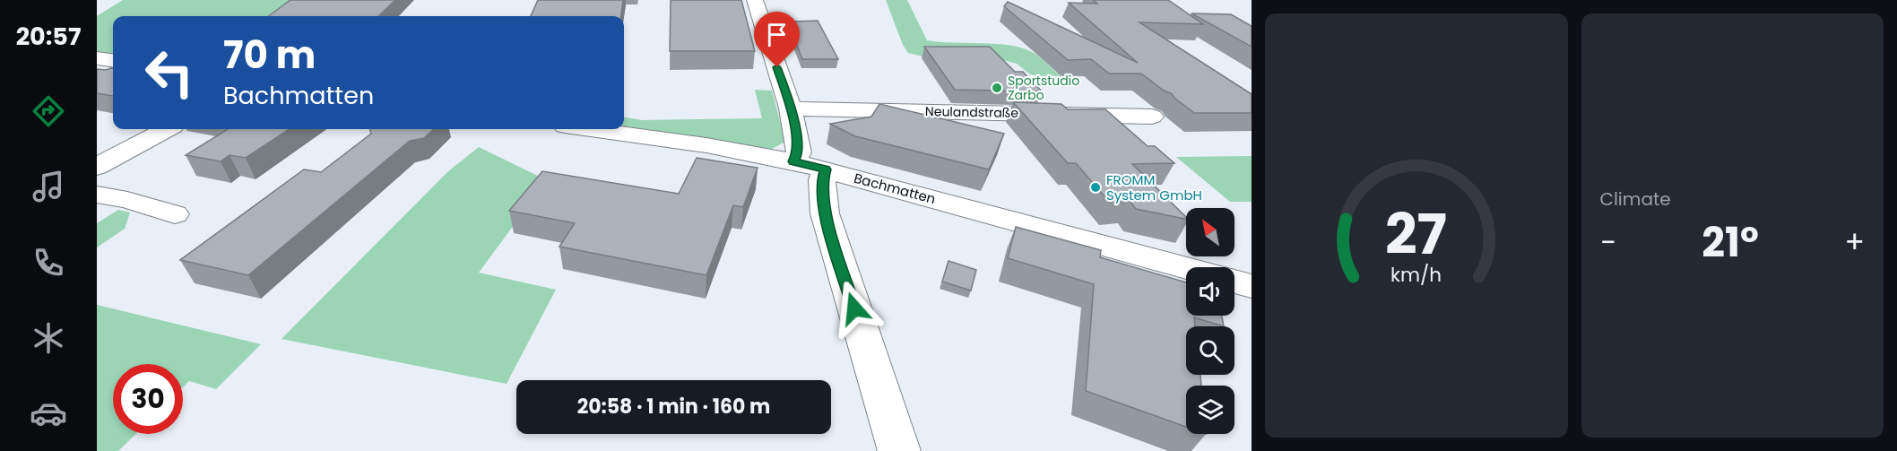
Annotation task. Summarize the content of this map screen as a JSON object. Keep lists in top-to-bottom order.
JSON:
{
  "streets": {
    "street": ["Neulandstraße", "Bachmatten"]
  },
  "places": ["Sportstudio Zarbo", "FROMM System GmbH"],
  "north": "top left",
  "page": {
    "tabs": "20:57",
    "tile": "Climate",
    "turn": ["70 m", "Bachmatten"],
    "heat": ["−", "21°", "+"],
    "limit": "30",
    "trip": "20:58 · 1 min · 160 m",
    "gauge": ["27", "km/h"]
  }
}
